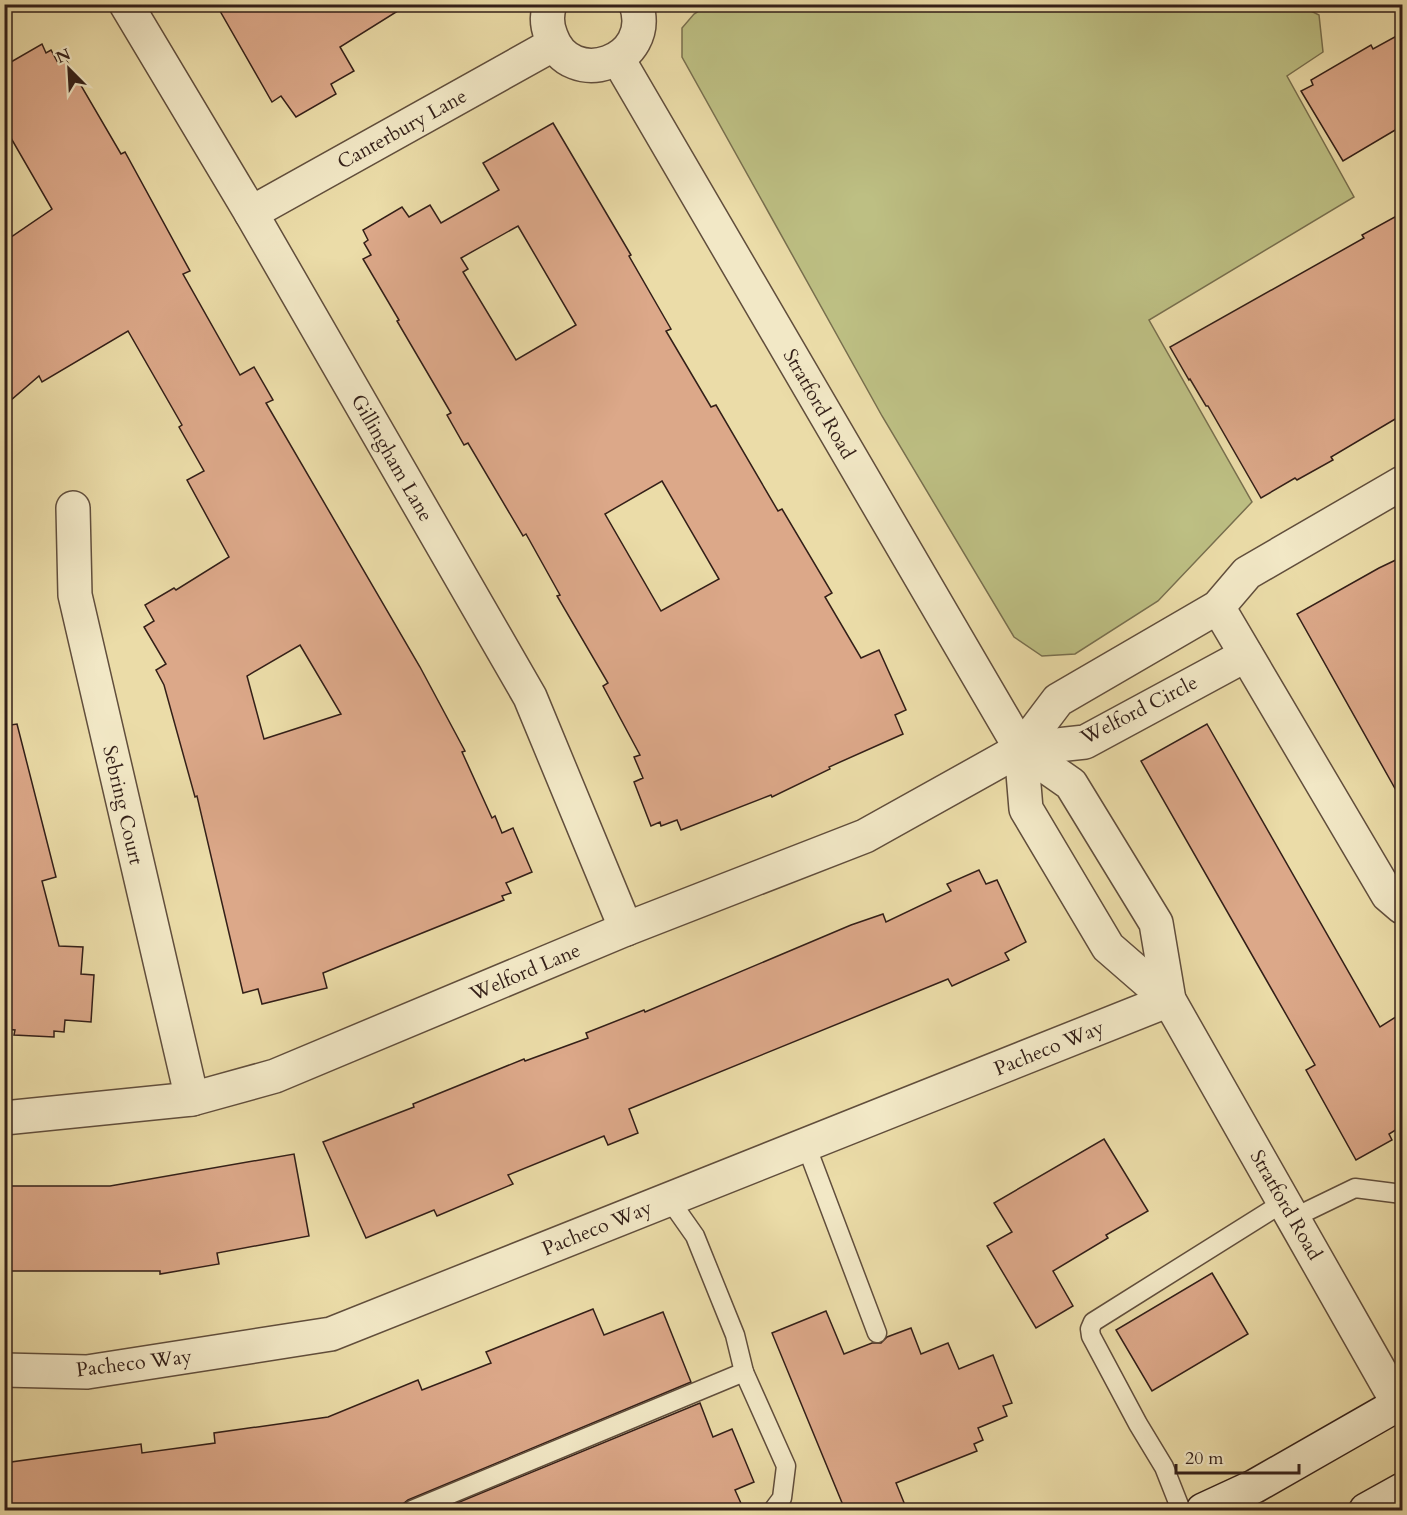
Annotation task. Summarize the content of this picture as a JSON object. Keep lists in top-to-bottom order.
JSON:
{
  "streets": {
    "street": [
      "Canterbury Lane",
      "Stratford Road",
      "Gillingham Lane",
      "Welford Circle",
      "Sebring Court",
      "Welford Lane",
      "Pacheco Way"
    ]
  },
  "crossings": [
    ["Canterbury Lane", "Gillingham Lane"],
    ["Stratford Road", "Welford Circle"],
    ["Stratford Road", "Welford Lane"],
    ["Stratford Road", "Pacheco Way"],
    ["Gillingham Lane", "Welford Lane"],
    ["Welford Circle", "Welford Lane"],
    ["Sebring Court", "Welford Lane"]
  ],
  "scale_bar": "20 m",
  "north": "top left"
}
